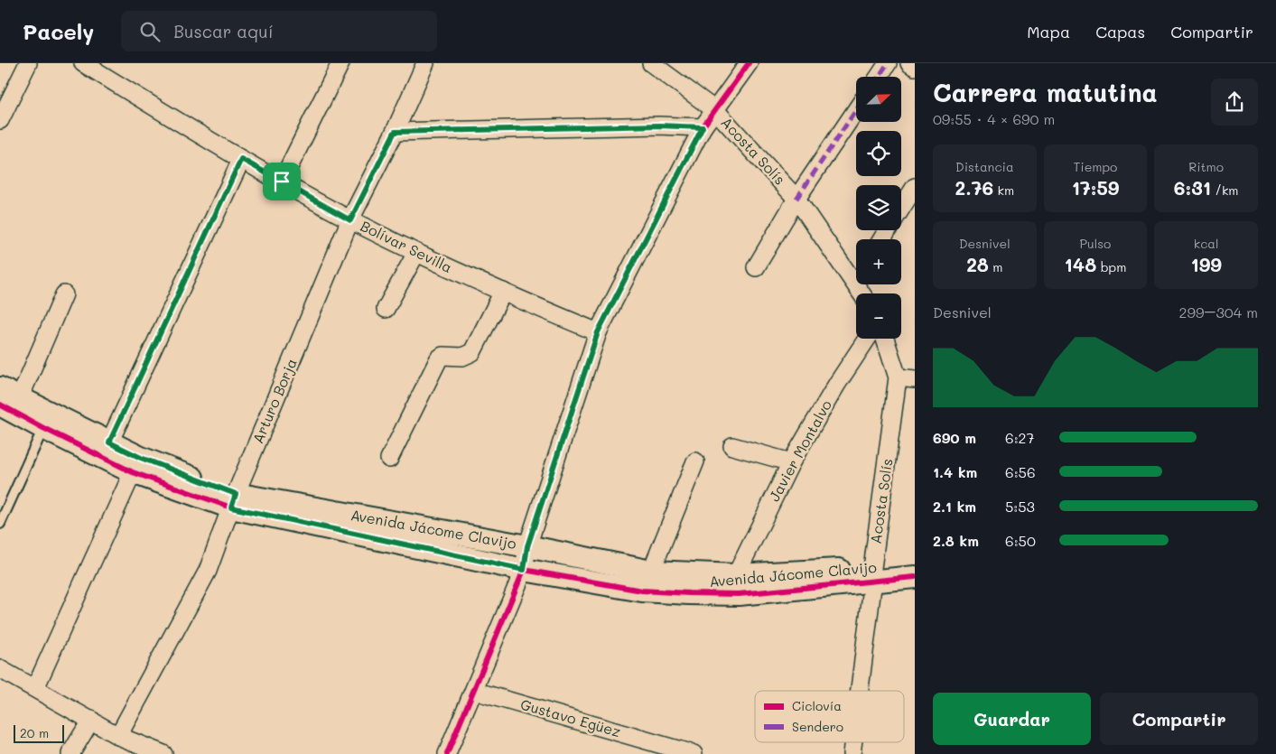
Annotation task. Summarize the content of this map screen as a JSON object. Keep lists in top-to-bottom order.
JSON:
{
  "streets": {
    "street": [
      "Acosta Solís",
      "Bolívar Sevilla",
      "Arturo Borja",
      "Javier Montalvo",
      "Avenida Jácome Clavijo",
      "Gustavo Egüez"
    ]
  },
  "crossings": [
    ["Acosta Solís", "Avenida Jácome Clavijo"],
    ["Bolívar Sevilla", "Arturo Borja"],
    ["Arturo Borja", "Avenida Jácome Clavijo"],
    ["Javier Montalvo", "Avenida Jácome Clavijo"]
  ],
  "legend": ["Ciclovía", "Sendero"],
  "scale_bar": "20 m",
  "north": "top right",
  "page": {
    "header": "Pacely",
    "search": "Buscar aquí",
    "nav": ["Mapa", "Capas", "Compartir"],
    "heading": ["Carrera matutina", "09:55 · 4 × 690 m"],
    "map_buttons": ["+", "−"],
    "stats": [
      ["Distancia", "2.76 km"],
      ["Tiempo", "17:59"],
      ["Ritmo", "6:31 /km"],
      ["Desnivel", "28 m"],
      ["Pulso", "148 bpm"],
      ["kcal", "199"]
    ],
    "chart": ["Desnivel", "299–304 m"],
    "list": [
      {
        "name": "690 m",
        "note": "6:27"
      },
      {
        "name": "1.4 km",
        "note": "6:56"
      },
      {
        "name": "2.1 km",
        "note": "5:53"
      },
      {
        "name": "2.8 km",
        "note": "6:50"
      }
    ],
    "buttons": ["Guardar", "Compartir"],
    "scale": "20 m"
  }
}
